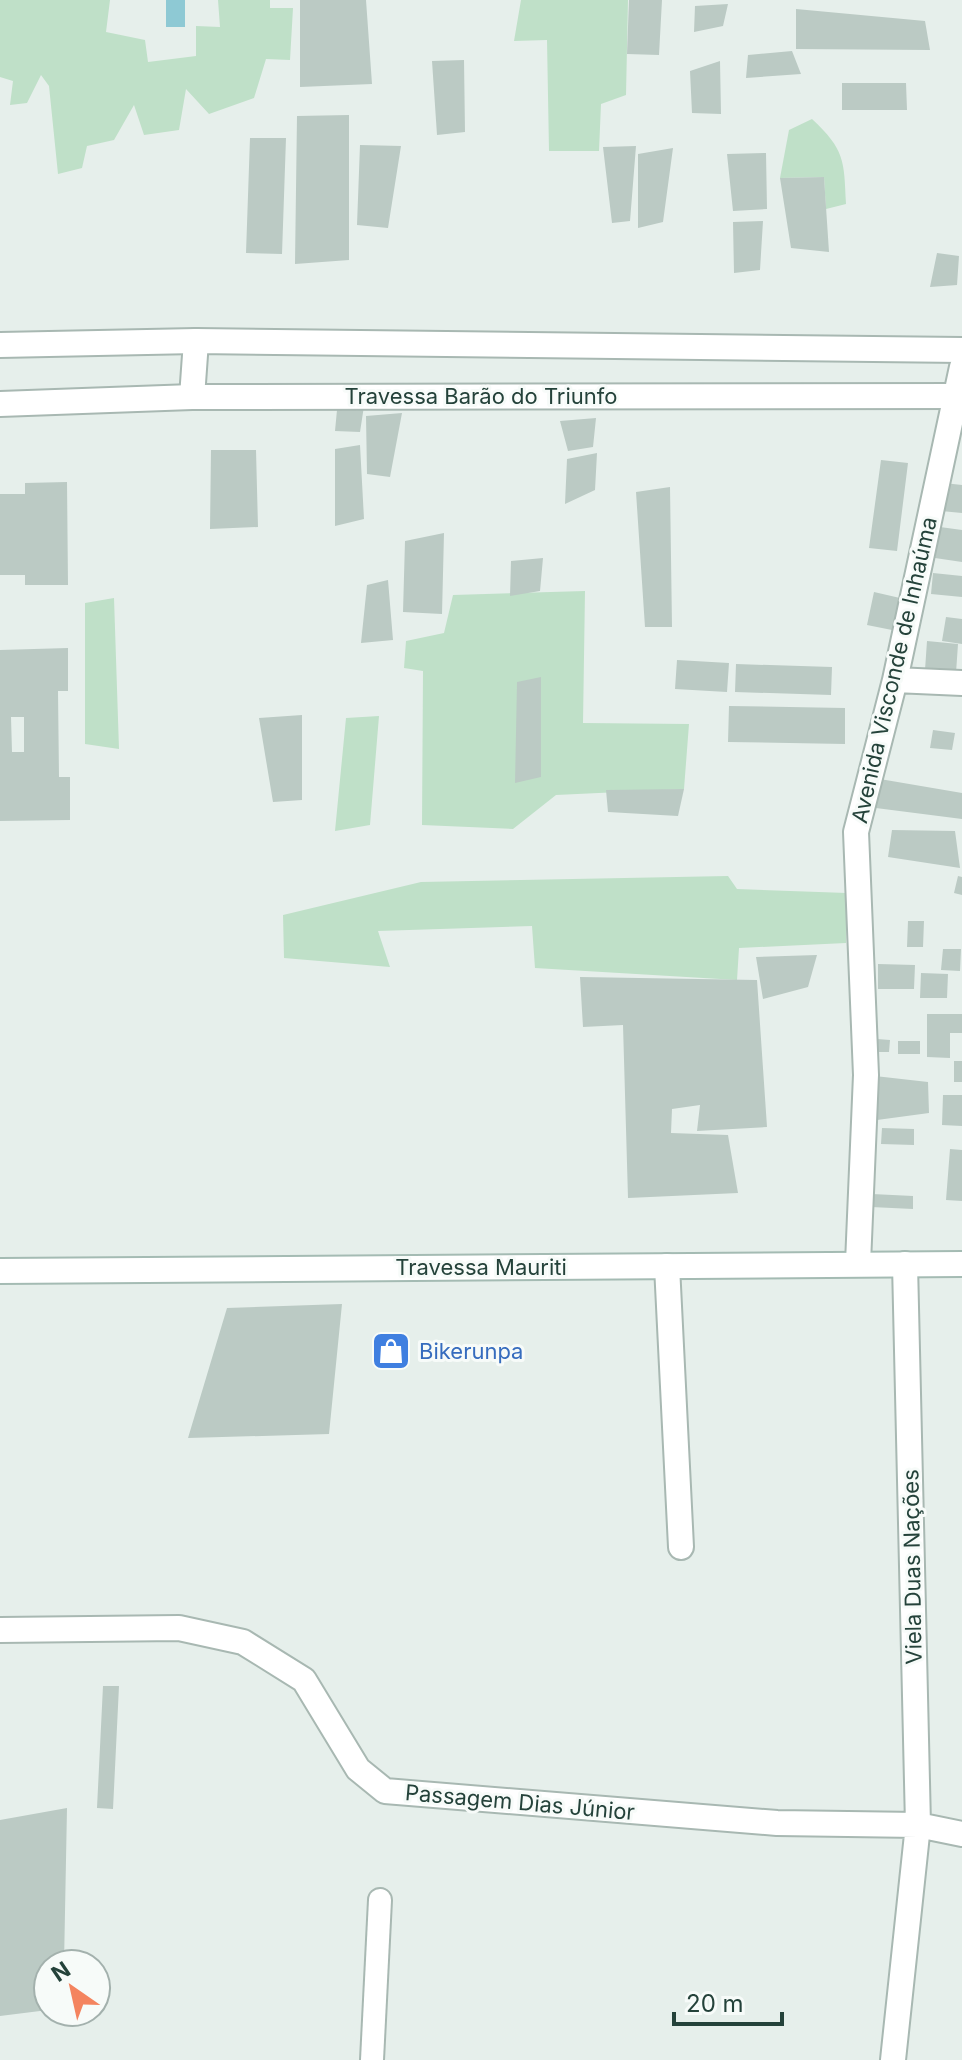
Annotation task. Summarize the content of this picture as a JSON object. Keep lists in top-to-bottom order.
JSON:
{
  "streets": {
    "street": [
      "Travessa Barão do Triunfo",
      "Avenida Visconde de Inhaúma",
      "Travessa Mauriti",
      "Viela Duas Nações",
      "Passagem Dias Júnior"
    ]
  },
  "crossings": [
    ["Travessa Barão do Triunfo", "Avenida Visconde de Inhaúma"],
    ["Avenida Visconde de Inhaúma", "Travessa Mauriti"],
    ["Travessa Mauriti", "Viela Duas Nações"],
    ["Viela Duas Nações", "Passagem Dias Júnior"]
  ],
  "places": {
    "shop": ["Bikerunpa"]
  },
  "scale_bar": "20 m",
  "north": "top left"
}
